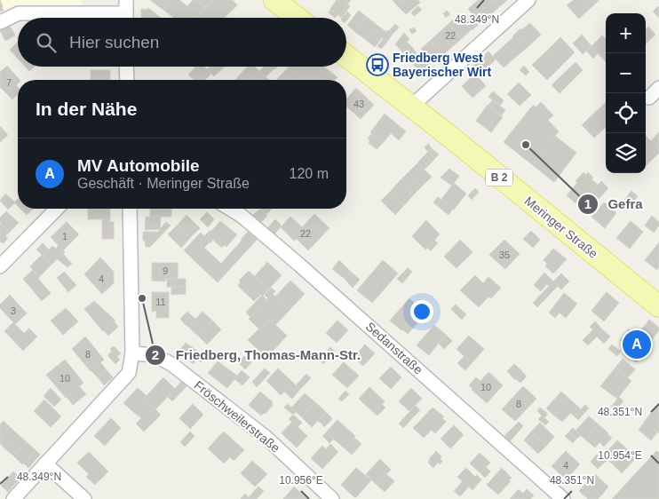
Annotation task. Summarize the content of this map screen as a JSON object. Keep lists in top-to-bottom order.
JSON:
{
  "streets": {
    "main road": ["B 2", "Meringer Straße"],
    "street": ["Sedanstraße", "Fröschweilerstraße"]
  },
  "places": {
    "bus stop": ["Friedberg West Bayerischer Wirt"],
    "other": ["Gefra", "Friedberg, Thomas-Mann-Str."]
  },
  "house_numbers": [
    "22",
    "7",
    "43",
    "22",
    "1",
    "35",
    "9",
    "4",
    "11",
    "3",
    "8",
    "10",
    "10",
    "8",
    "4"
  ],
  "page": {
    "map_buttons": ["+", "−"],
    "search": "Hier suchen",
    "heading": "In der Nähe",
    "list": [
      {
        "mark": "A",
        "name": "MV Automobile",
        "note": "Geschäft · Meringer Straße",
        "value": "120 m"
      }
    ],
    "pins": "A"
  },
  "coordinates": [
    "48.349°N",
    "48.351°N",
    "10.954°E",
    "10.956°E"
  ]
}
